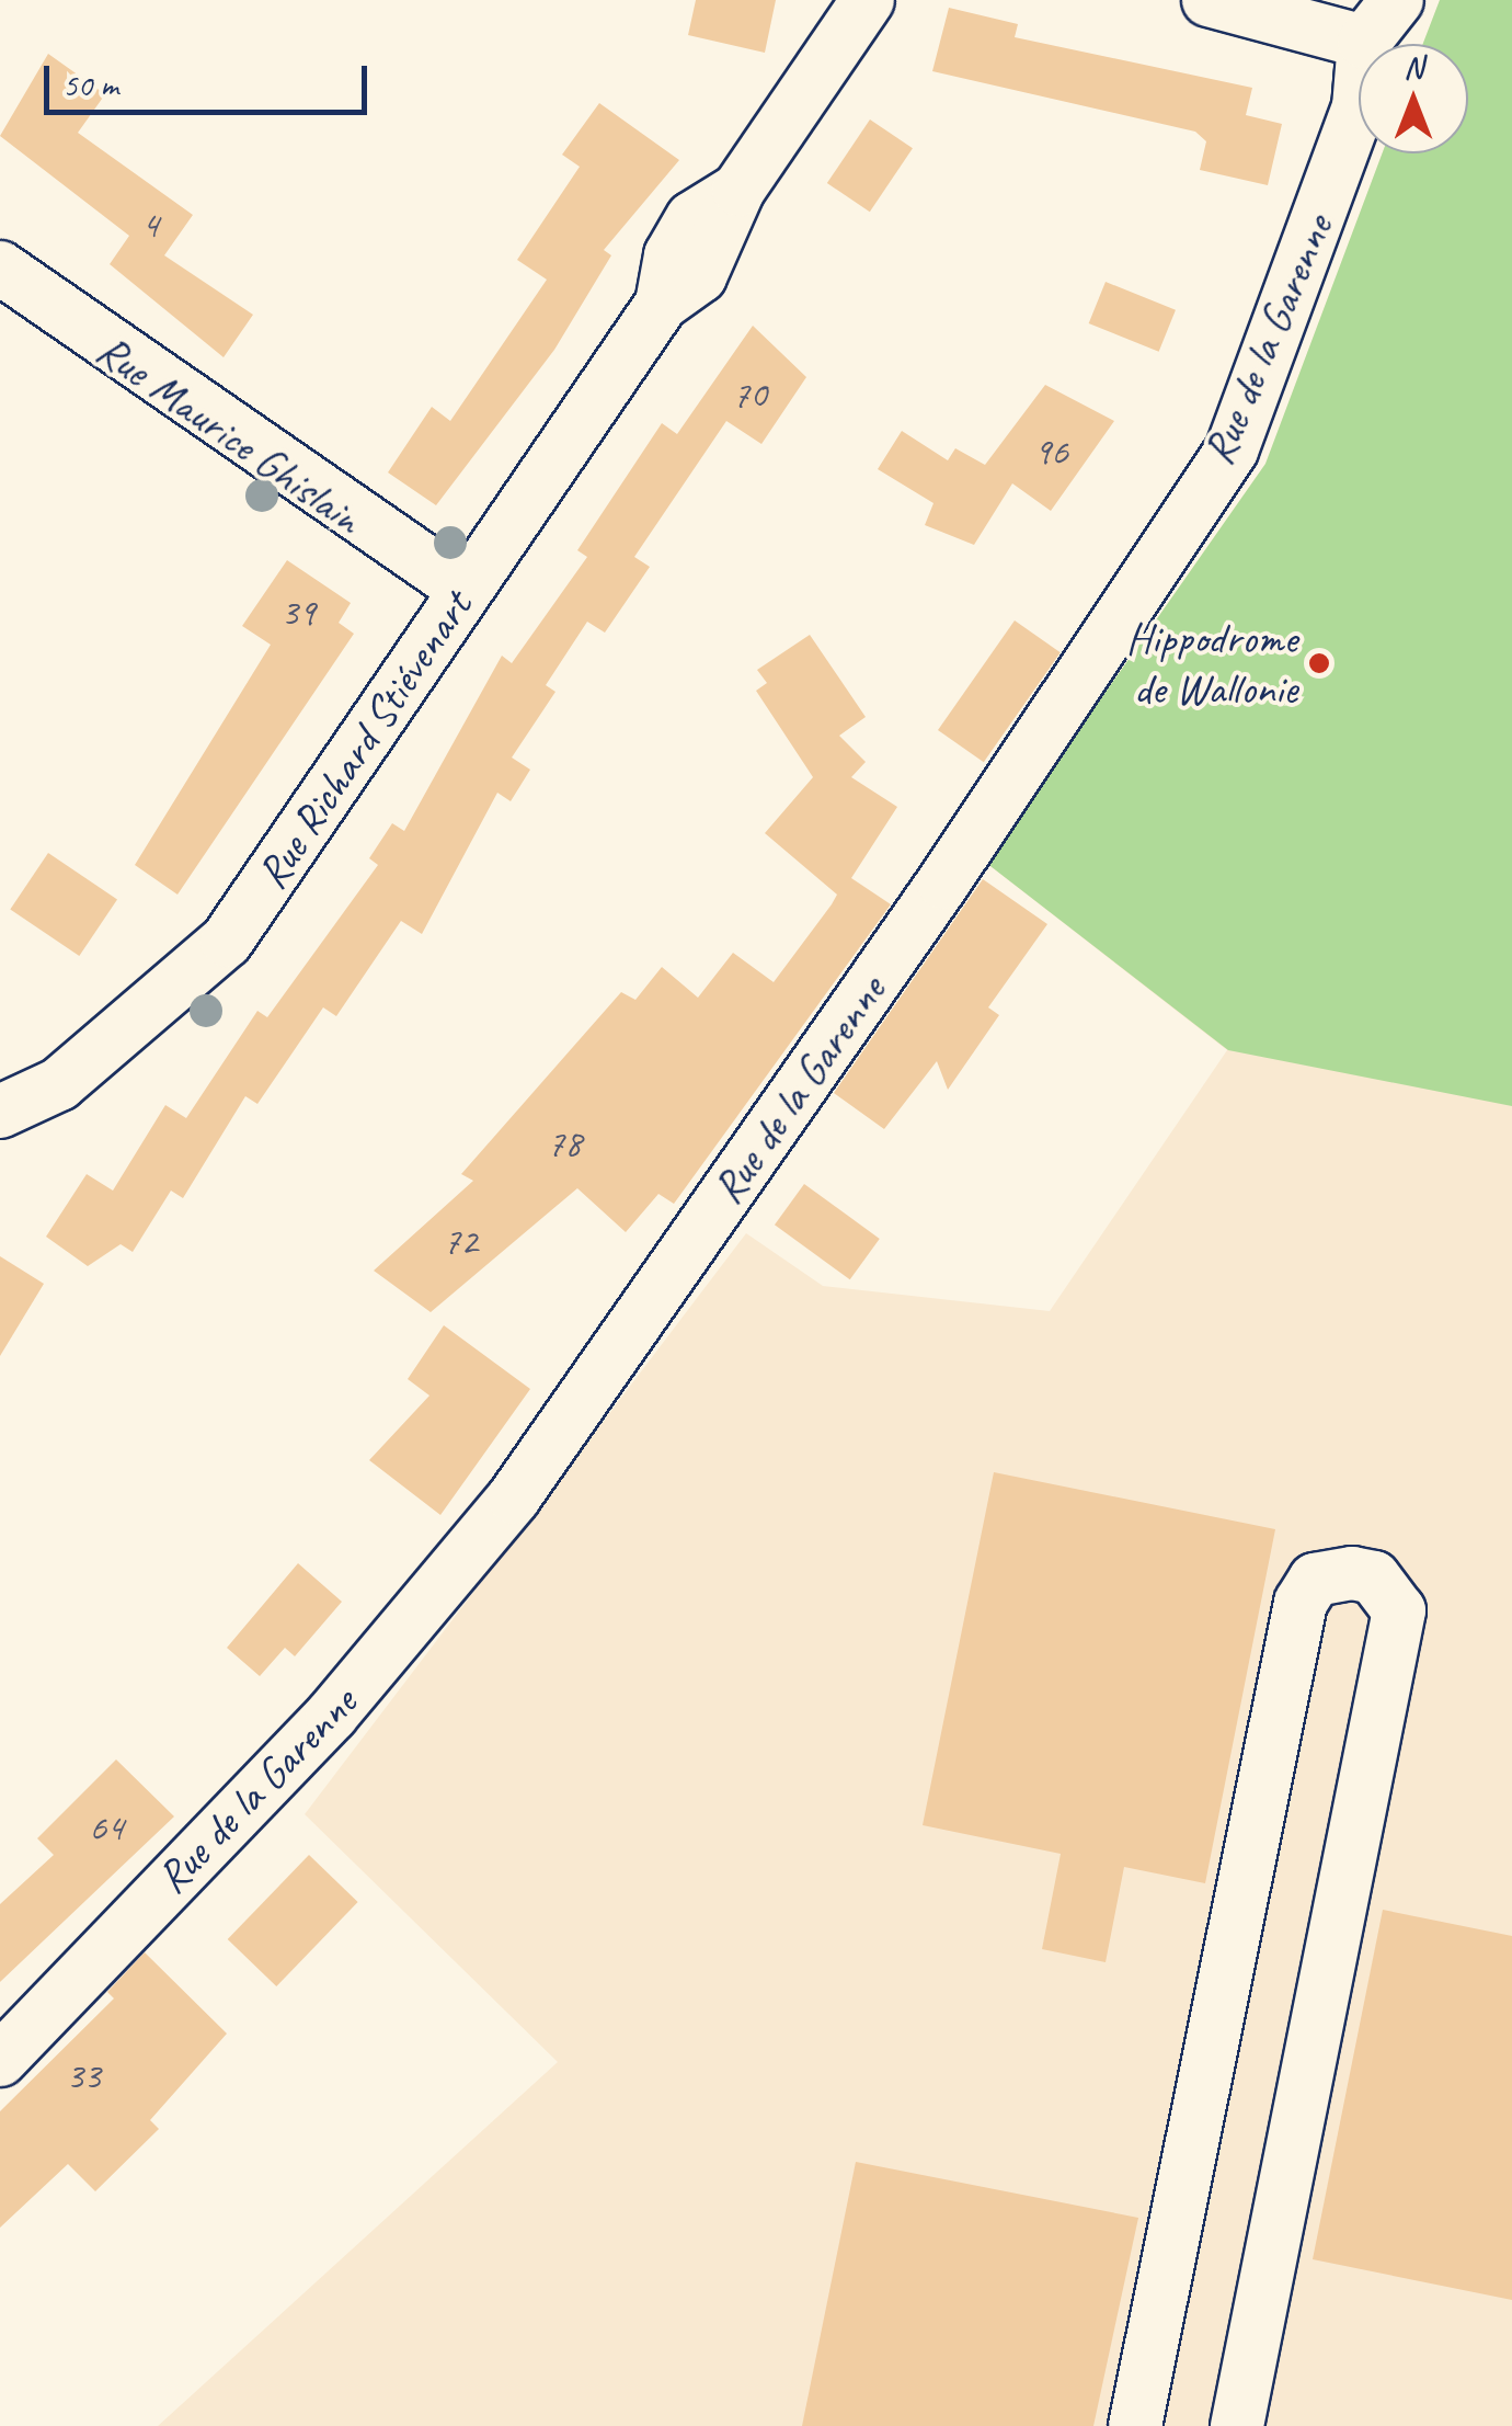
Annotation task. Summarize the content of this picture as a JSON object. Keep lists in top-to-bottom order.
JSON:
{
  "streets": {
    "street": ["Rue de la Garenne", "Rue Maurice Ghislain", "Rue Richard Stiévenart"]
  },
  "crossings": [
    ["Rue Maurice Ghislain", "Rue Richard Stiévenart"]
  ],
  "places": ["Hippodrome de Wallonie"],
  "house_numbers": [
    "4",
    "70",
    "96",
    "39",
    "78",
    "72",
    "64",
    "33"
  ],
  "scale_bar": "50 m",
  "north": "top"
}
